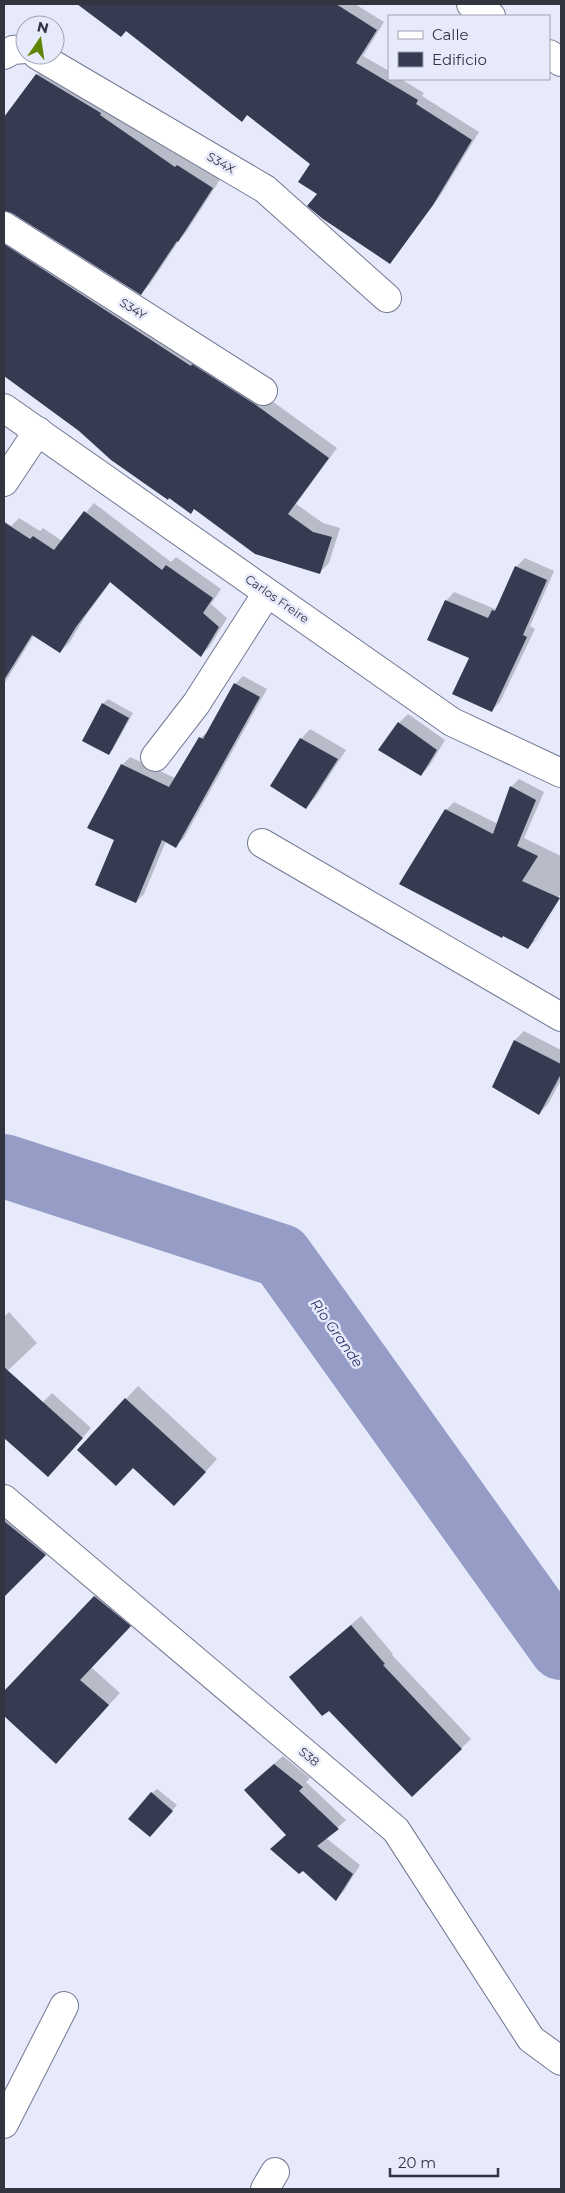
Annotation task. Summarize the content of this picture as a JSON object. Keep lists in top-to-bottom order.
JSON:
{
  "streets": {
    "street": [
      "S34X",
      "S34Y",
      "Carlos Freire",
      "S38"
    ]
  },
  "water": ["Rio Grande"],
  "legend": ["Calle", "Edificio"],
  "scale_bar": "20 m",
  "north": "top"
}
